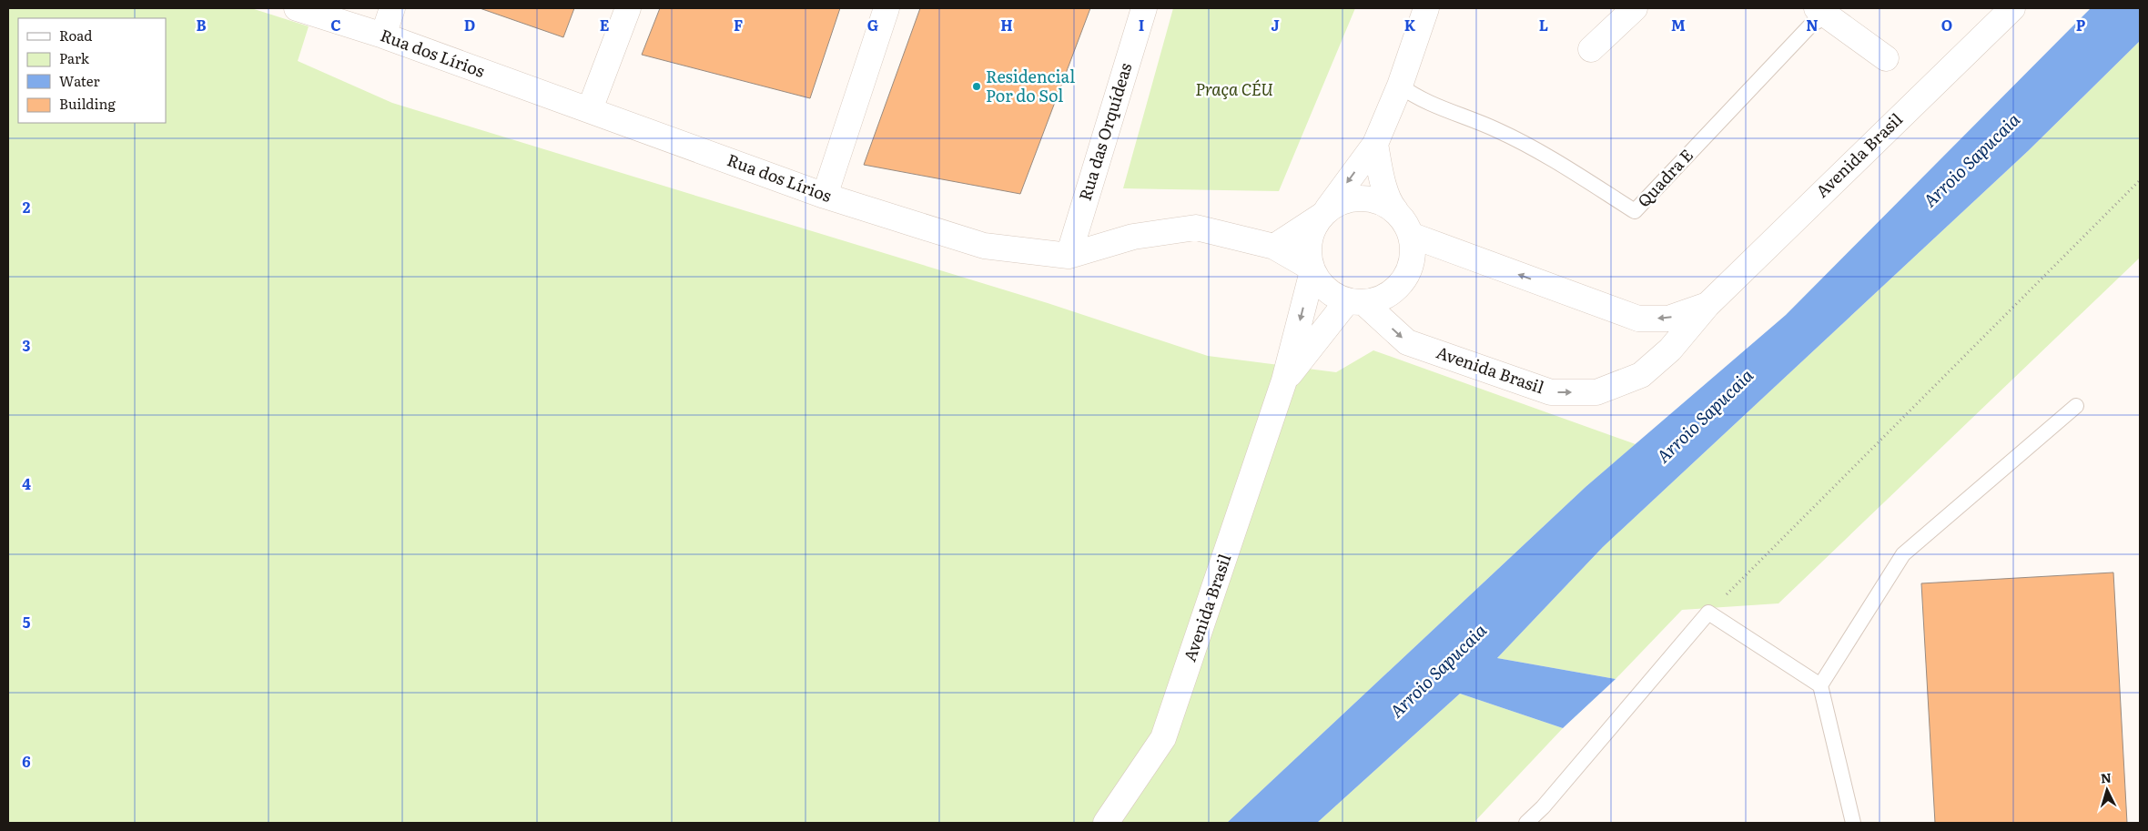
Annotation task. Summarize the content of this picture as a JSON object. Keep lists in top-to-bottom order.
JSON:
{
  "streets": {
    "street": ["Rua dos Lírios", "Rua das Orquídeas", "Avenida Brasil"],
    "lane": ["Quadra E"]
  },
  "crossings": [
    ["Rua dos Lírios", "Rua das Orquídeas"],
    ["Rua dos Lírios", "Avenida Brasil"]
  ],
  "water": ["Arroio Sapucaia"],
  "parks": ["Praça CÉU"],
  "places": ["Residencial Por do Sol"],
  "legend": [
    "Road",
    "Park",
    "Water",
    "Building"
  ],
  "north": "top",
  "grid": {
    "columns": [
      "B",
      "C",
      "D",
      "E",
      "F",
      "G",
      "H",
      "I",
      "J",
      "K",
      "L",
      "M",
      "N",
      "O",
      "P"
    ],
    "rows": [
      "2",
      "3",
      "4",
      "5",
      "6"
    ]
  }
}
